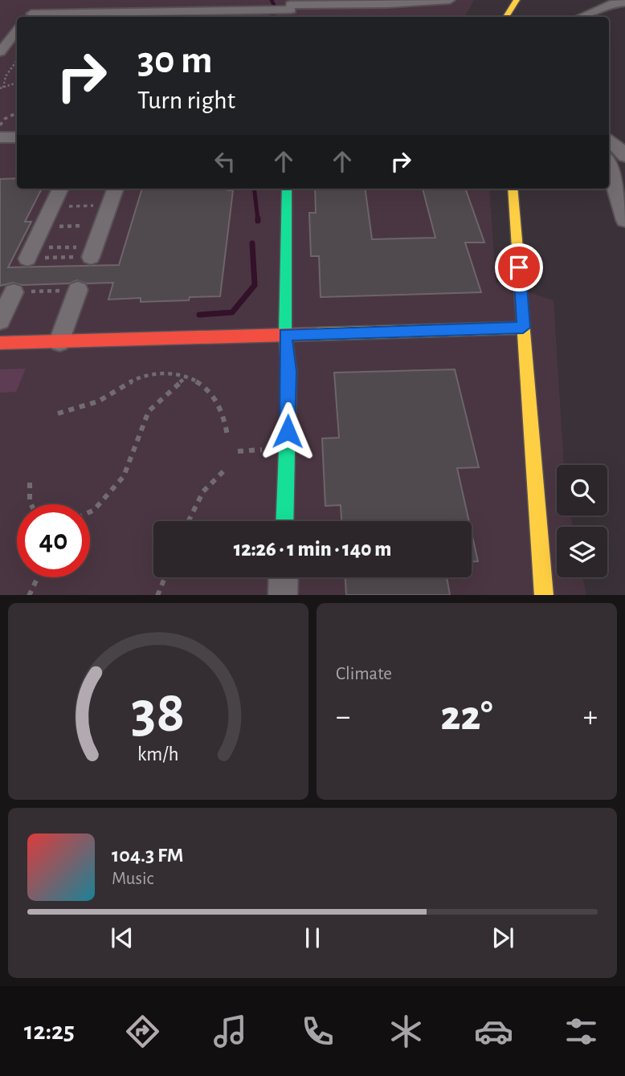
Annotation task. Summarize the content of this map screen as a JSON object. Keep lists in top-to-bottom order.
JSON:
{
  "page": {
    "turn": ["30 m", "Turn right"],
    "limit": "40",
    "trip": "12:26 · 1 min · 140 m",
    "tile": "Climate",
    "heat": ["−", "22°", "+"],
    "song": ["104.3 FM", "Music"],
    "tabs": "12:25",
    "gauge": ["38", "km/h"]
  }
}
